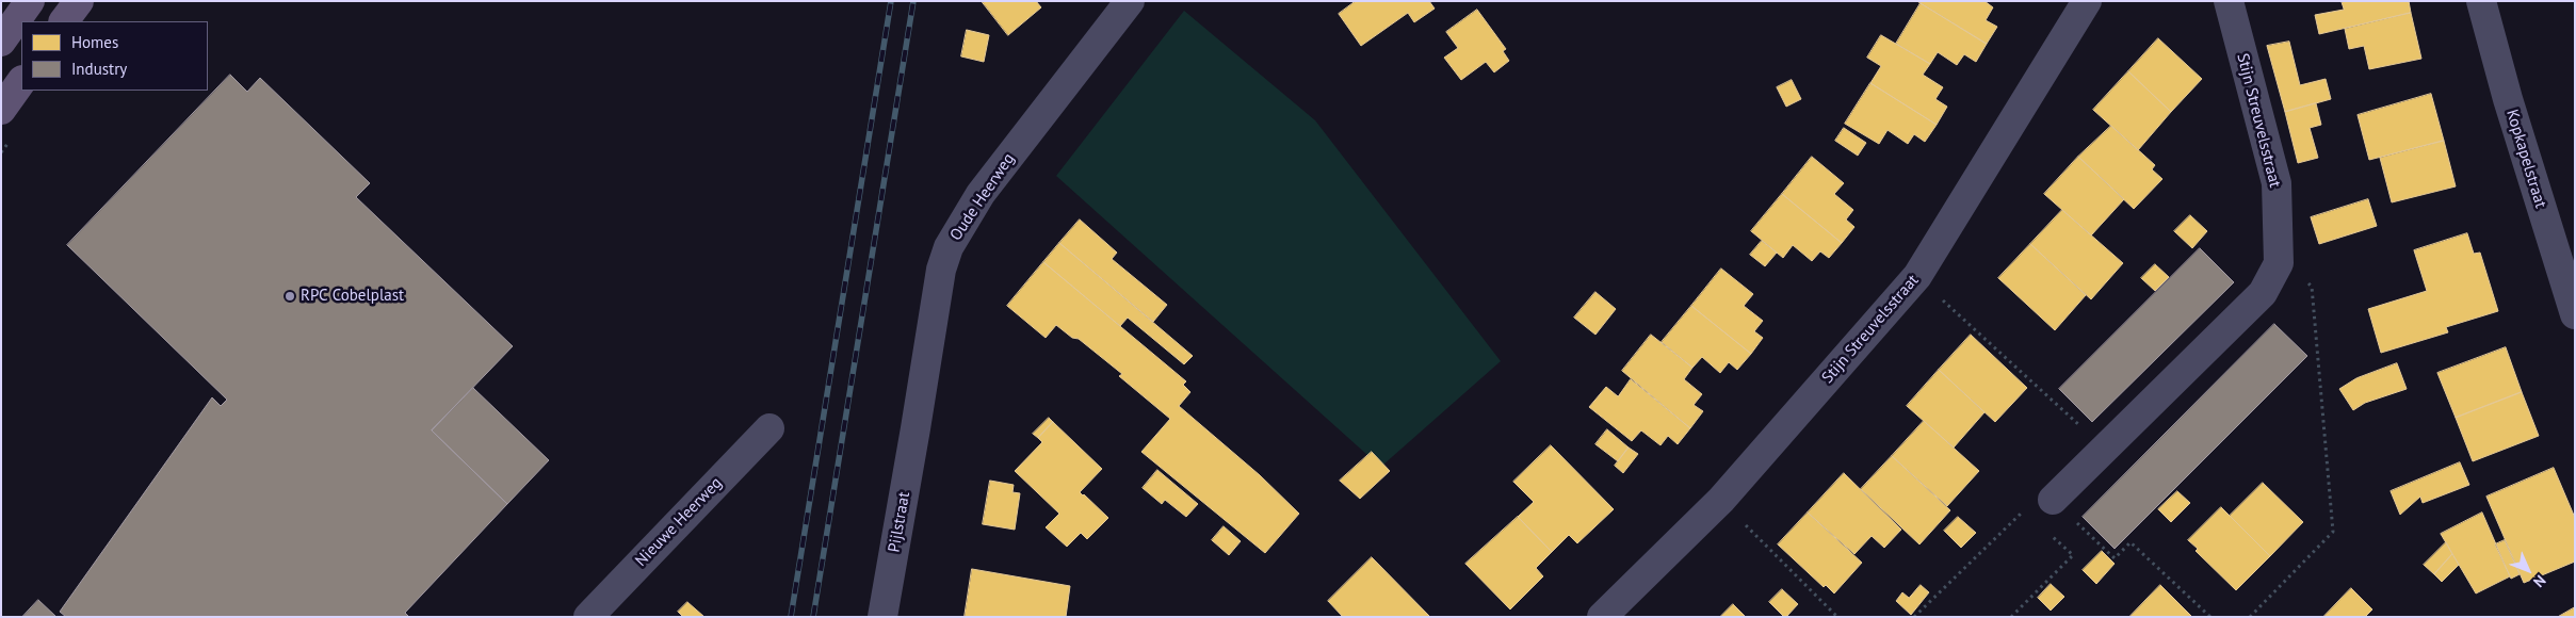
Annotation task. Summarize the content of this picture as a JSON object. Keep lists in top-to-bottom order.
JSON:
{
  "streets": {
    "street": [
      "Stijn Streuvelsstraat",
      "Kopkapelstraat",
      "Oude Heerweg",
      "Nieuwe Heerweg",
      "Pijlstraat"
    ]
  },
  "crossings": [
    ["Oude Heerweg", "Pijlstraat"]
  ],
  "places": ["RPC Cobelplast"],
  "legend": ["Homes", "Industry"],
  "north": "bottom right"
}
